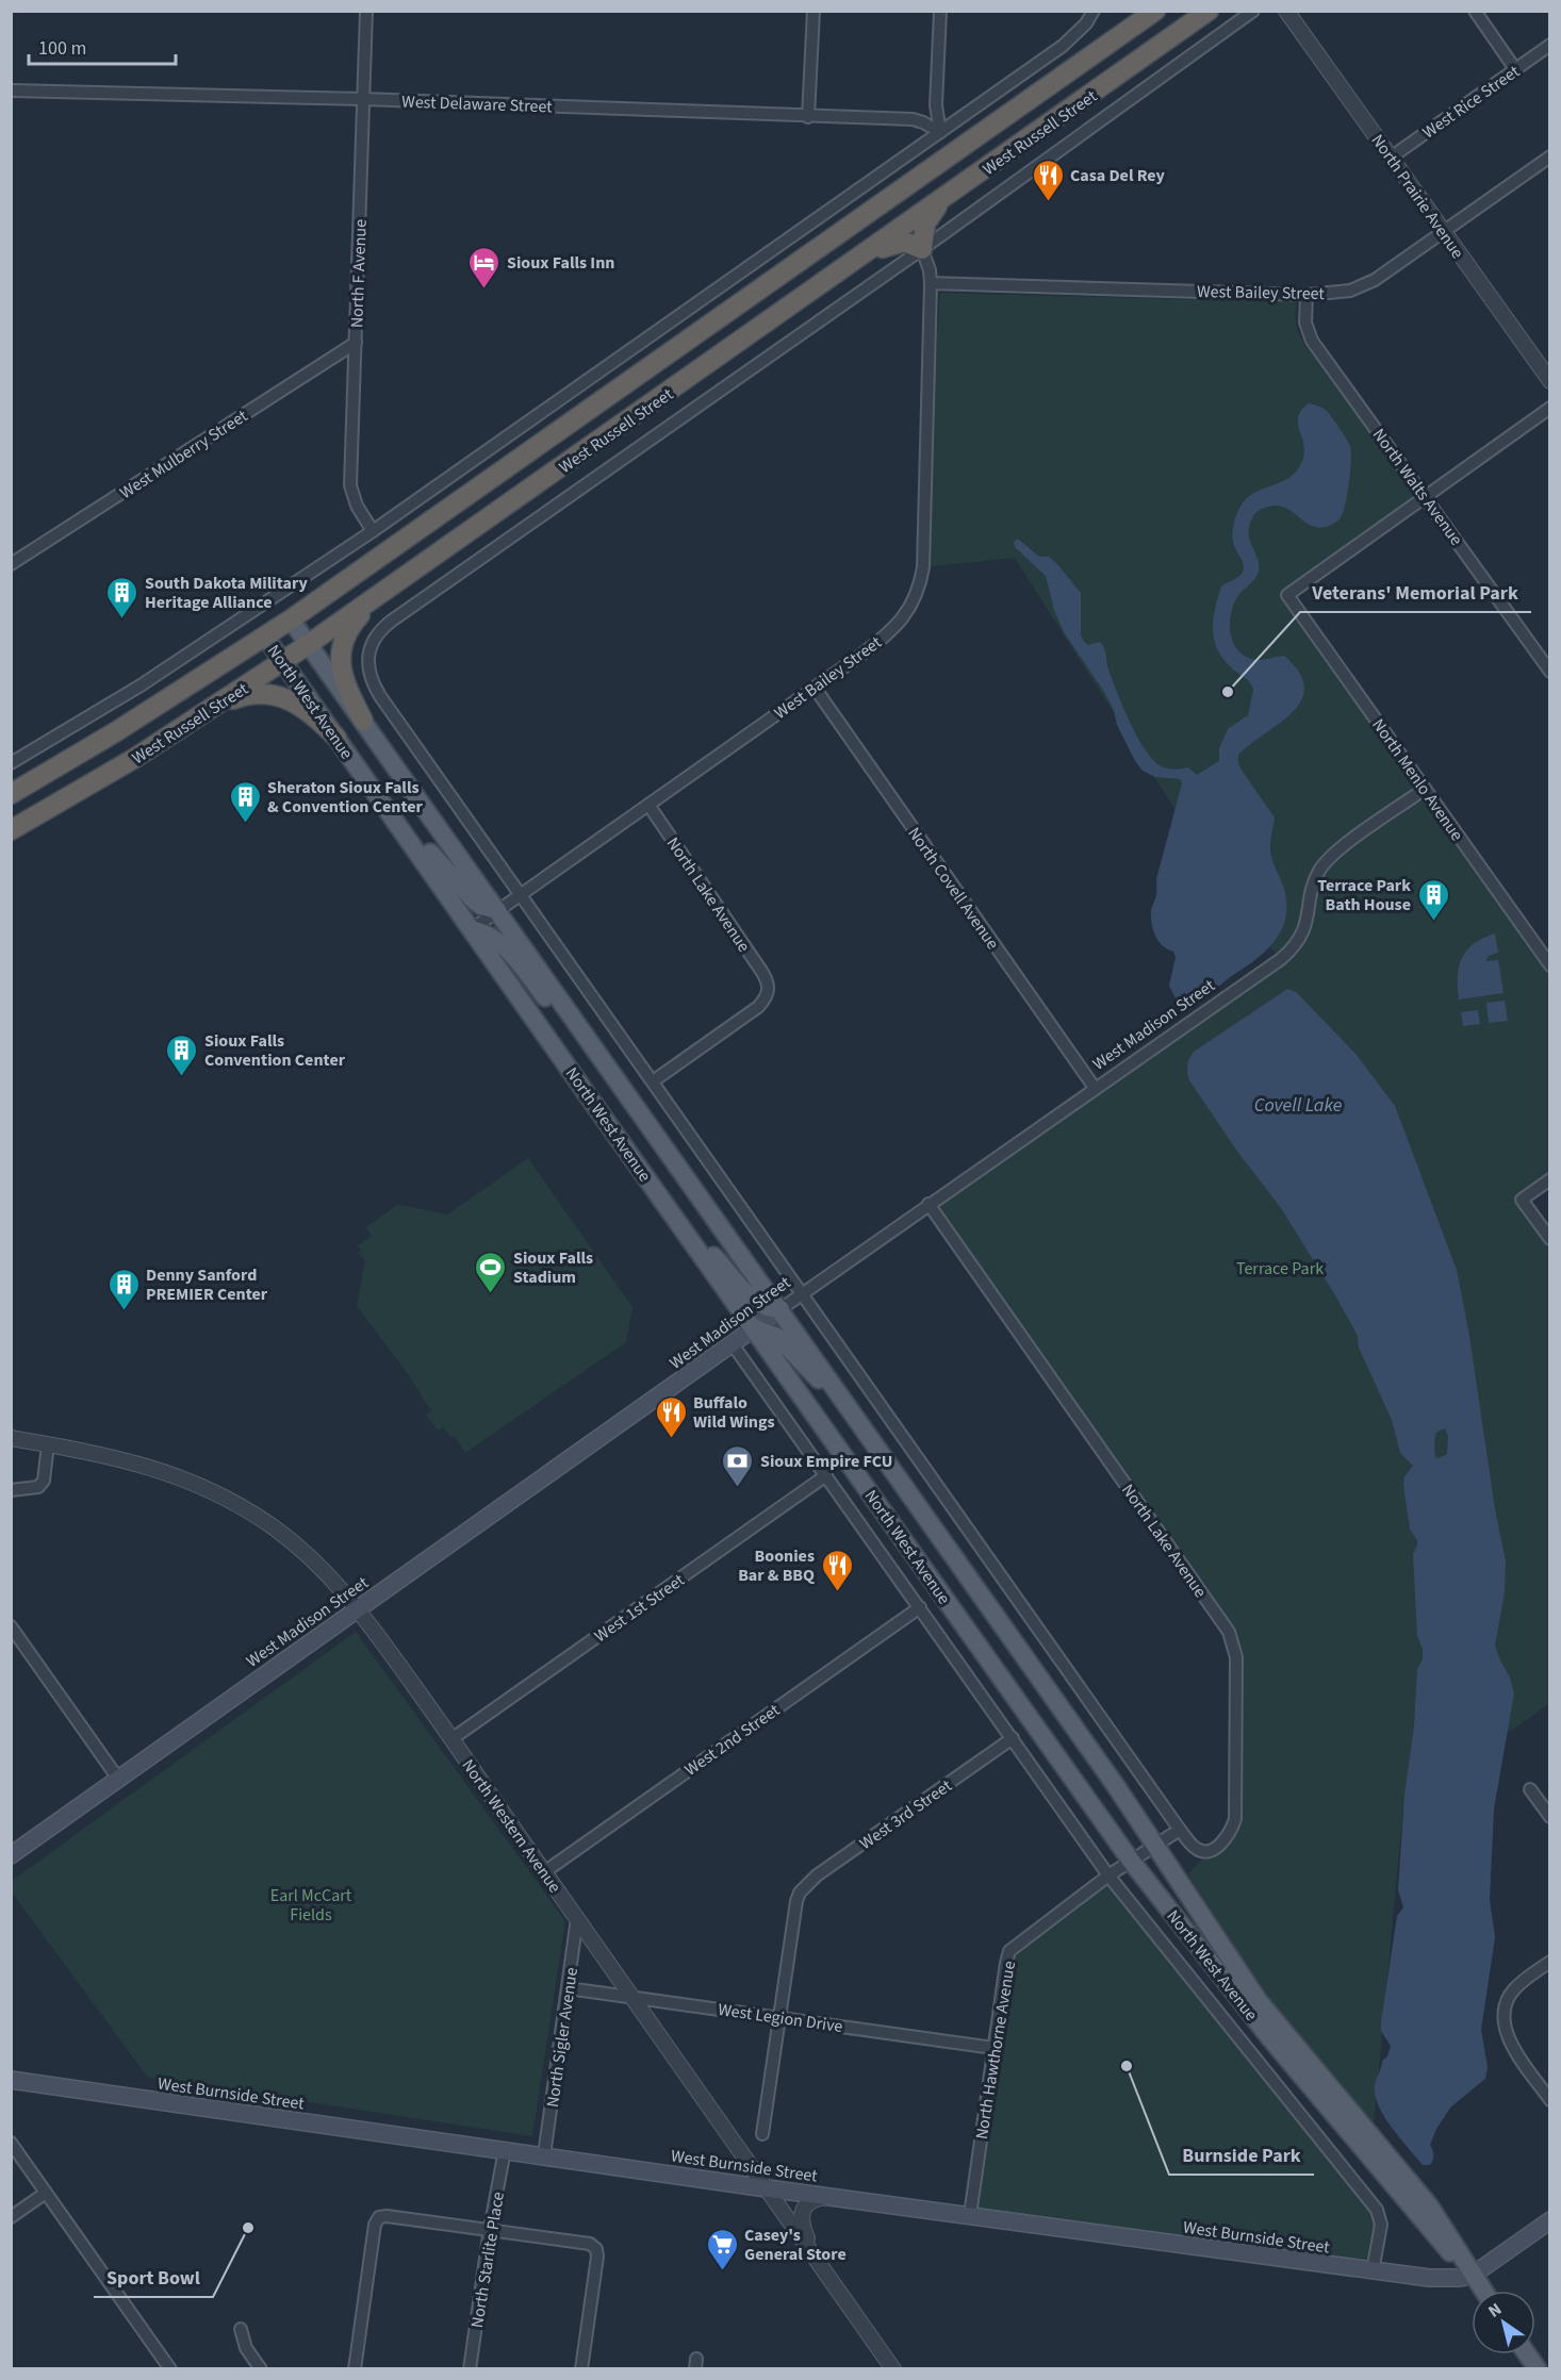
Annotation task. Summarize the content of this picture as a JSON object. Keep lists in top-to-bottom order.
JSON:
{
  "streets": {
    "highway": ["West Russell Street"],
    "main road": ["North West Avenue", "West Madison Street", "West Burnside Street"],
    "street": [
      "West Rice Street",
      "West Delaware Street",
      "North Prairie Avenue",
      "North F Avenue",
      "West Bailey Street",
      "West Mulberry Street",
      "North Walts Avenue",
      "North Menlo Avenue",
      "North Covell Avenue",
      "North Lake Avenue",
      "West 1st Street",
      "West 2nd Street",
      "West 3rd Street",
      "North Western Avenue",
      "West Legion Drive",
      "North Sigler Avenue",
      "North Hawthorne Avenue",
      "North Starlite Place"
    ]
  },
  "crossings": [
    ["West Rice Street", "North Prairie Avenue"],
    ["West Delaware Street", "North F Avenue"],
    ["West Russell Street", "West Bailey Street"],
    ["West Russell Street", "North West Avenue"],
    ["North Prairie Avenue", "West Bailey Street"],
    ["North F Avenue", "West Mulberry Street"],
    ["West Bailey Street", "North Walts Avenue"],
    ["West Bailey Street", "North West Avenue"],
    ["West Bailey Street", "North Covell Avenue"],
    ["West Bailey Street", "North Lake Avenue"],
    ["North Walts Avenue", "North Menlo Avenue"],
    ["North West Avenue", "West Madison Street"],
    ["North West Avenue", "West 1st Street"],
    ["North West Avenue", "West 2nd Street"],
    ["North West Avenue", "West 3rd Street"],
    ["North West Avenue", "North Hawthorne Avenue"],
    ["North West Avenue", "West Burnside Street"],
    ["North Menlo Avenue", "West Madison Street"],
    ["North Covell Avenue", "West Madison Street"],
    ["North Lake Avenue", "West Madison Street"],
    ["West Madison Street", "North Western Avenue"],
    ["West 1st Street", "North Western Avenue"],
    ["West 2nd Street", "North Western Avenue"],
    ["West 3rd Street", "West Legion Drive"],
    ["North Western Avenue", "West Legion Drive"],
    ["North Western Avenue", "North Sigler Avenue"],
    ["North Western Avenue", "West Burnside Street"],
    ["West Legion Drive", "North Sigler Avenue"],
    ["West Legion Drive", "North Hawthorne Avenue"],
    ["North Sigler Avenue", "West Burnside Street"],
    ["North Hawthorne Avenue", "West Burnside Street"],
    ["West Burnside Street", "North Starlite Place"]
  ],
  "water": ["Covell Lake"],
  "parks": ["Terrace Park", "Earl McCart Fields"],
  "places": {
    "restaurant": ["Casa Del Rey", "Buffalo Wild Wings", "Boonies Bar & BBQ"],
    "hotel": ["Sioux Falls Inn"],
    "building": [
      "South Dakota Military Heritage Alliance",
      "Sheraton Sioux Falls & Convention Center",
      "Terrace Park Bath House",
      "Sioux Falls Convention Center",
      "Denny Sanford PREMIER Center"
    ],
    "other": ["Veterans' Memorial Park", "Burnside Park", "Sport Bowl"],
    "sports": ["Sioux Falls Stadium"],
    "bank": ["Sioux Empire FCU"],
    "supermarket": ["Casey's General Store"]
  },
  "scale_bar": "100 m",
  "north": "top left"
}
